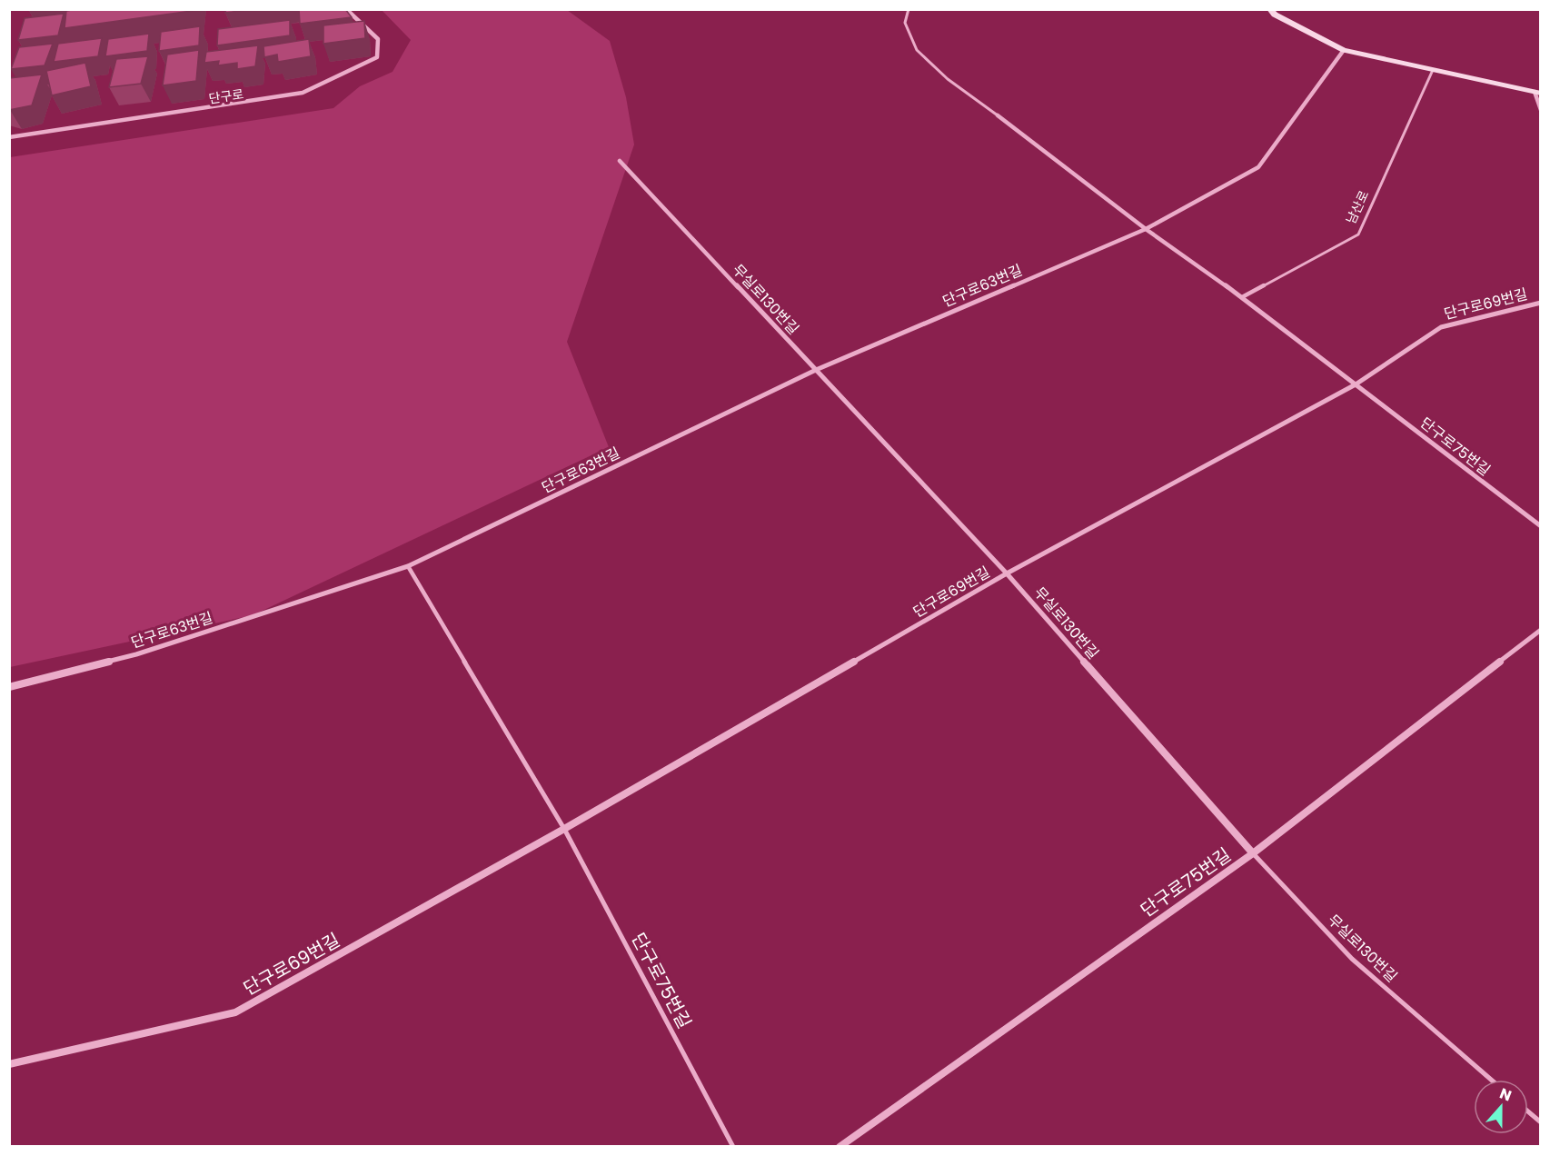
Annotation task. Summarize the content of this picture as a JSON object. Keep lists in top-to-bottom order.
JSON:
{
  "streets": {
    "street": [
      "단구로",
      "단구로63번길",
      "무실로130번길",
      "단구로69번길",
      "단구로75번길"
    ],
    "lane": ["남산로"]
  },
  "crossings": [
    ["단구로63번길", "무실로130번길"],
    ["무실로130번길", "단구로69번길"],
    ["무실로130번길", "단구로75번길"],
    ["단구로69번길", "단구로75번길"]
  ],
  "north": "top"
}
